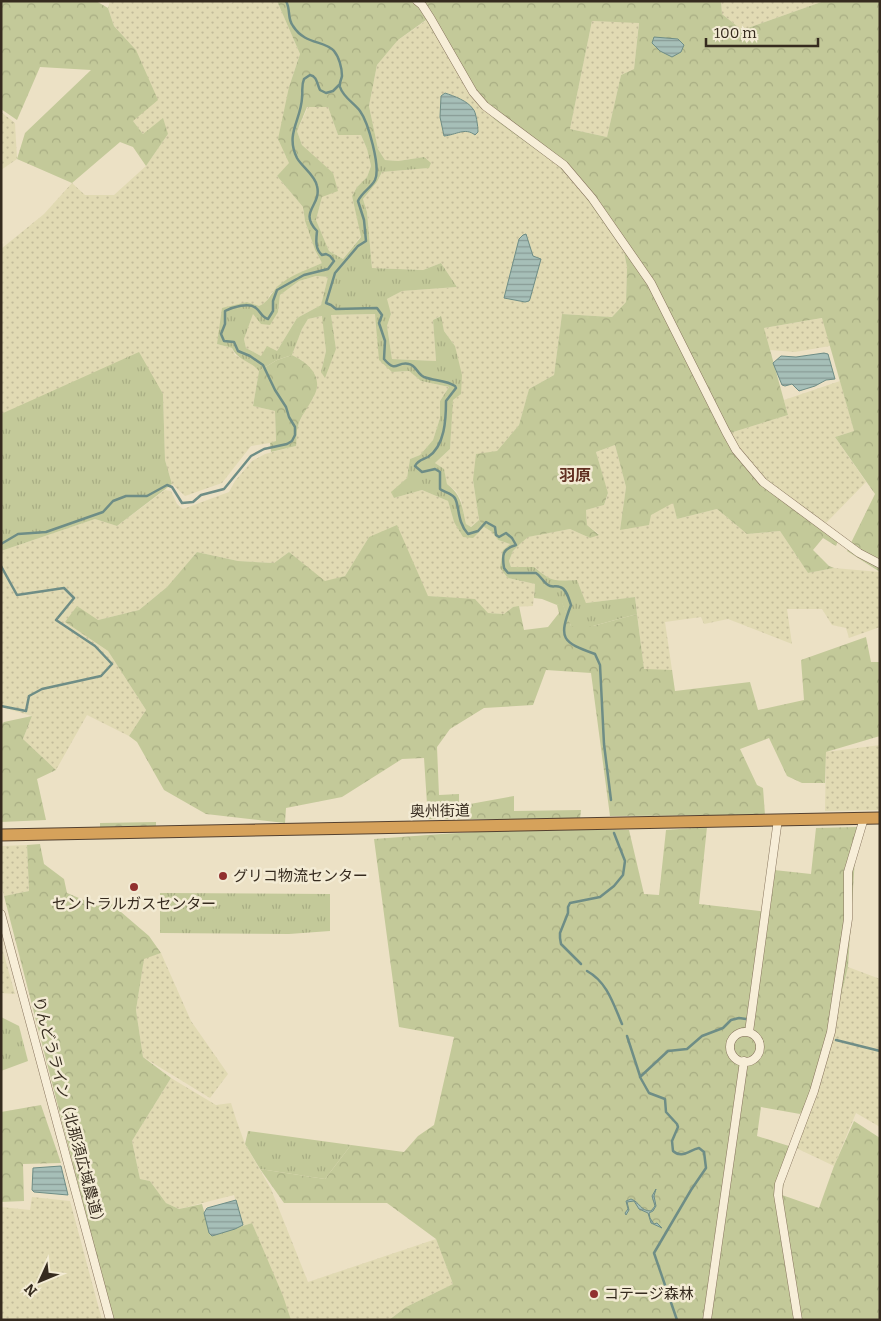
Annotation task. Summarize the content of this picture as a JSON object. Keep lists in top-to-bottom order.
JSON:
{
  "streets": {
    "highway": ["奥州街道"],
    "street": ["りんどうライン（北那須広域農道）"]
  },
  "districts": ["羽原"],
  "places": ["グリコ物流センター", "セントラルガスセンター", "コテージ森林"],
  "scale_bar": "100 m",
  "north": "bottom left"
}
